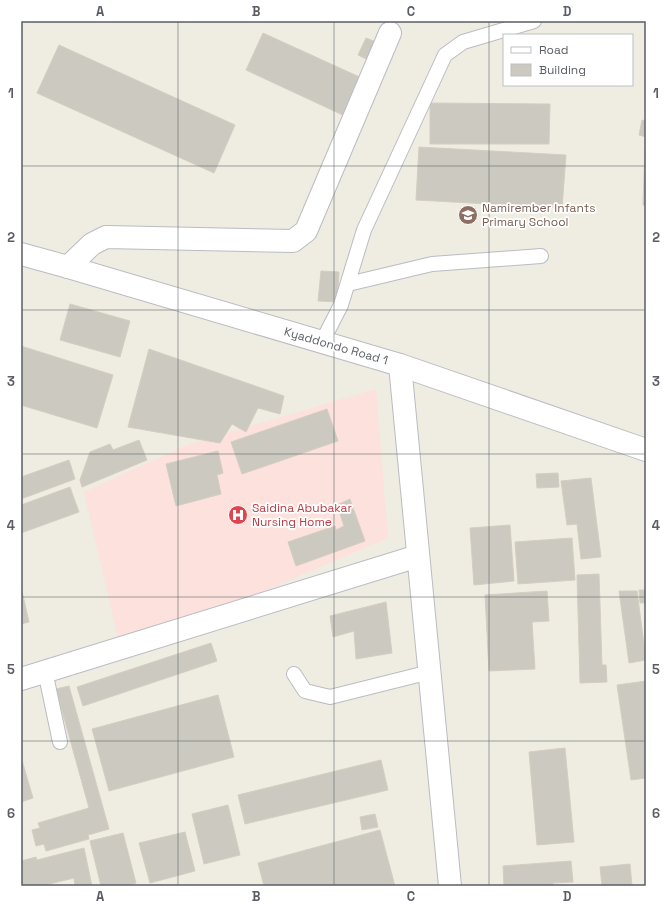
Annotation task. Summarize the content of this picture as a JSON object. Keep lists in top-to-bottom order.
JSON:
{
  "streets": {
    "street": ["Kyaddondo Road 1"]
  },
  "places": {
    "school or university": ["Namirember Infants Primary School"],
    "hospital": ["Saidina Abubakar Nursing Home"]
  },
  "legend": ["Road", "Building"],
  "grid": {
    "columns": [
      "A",
      "B",
      "C",
      "D"
    ],
    "rows": [
      "1",
      "2",
      "3",
      "4",
      "5",
      "6"
    ]
  }
}
